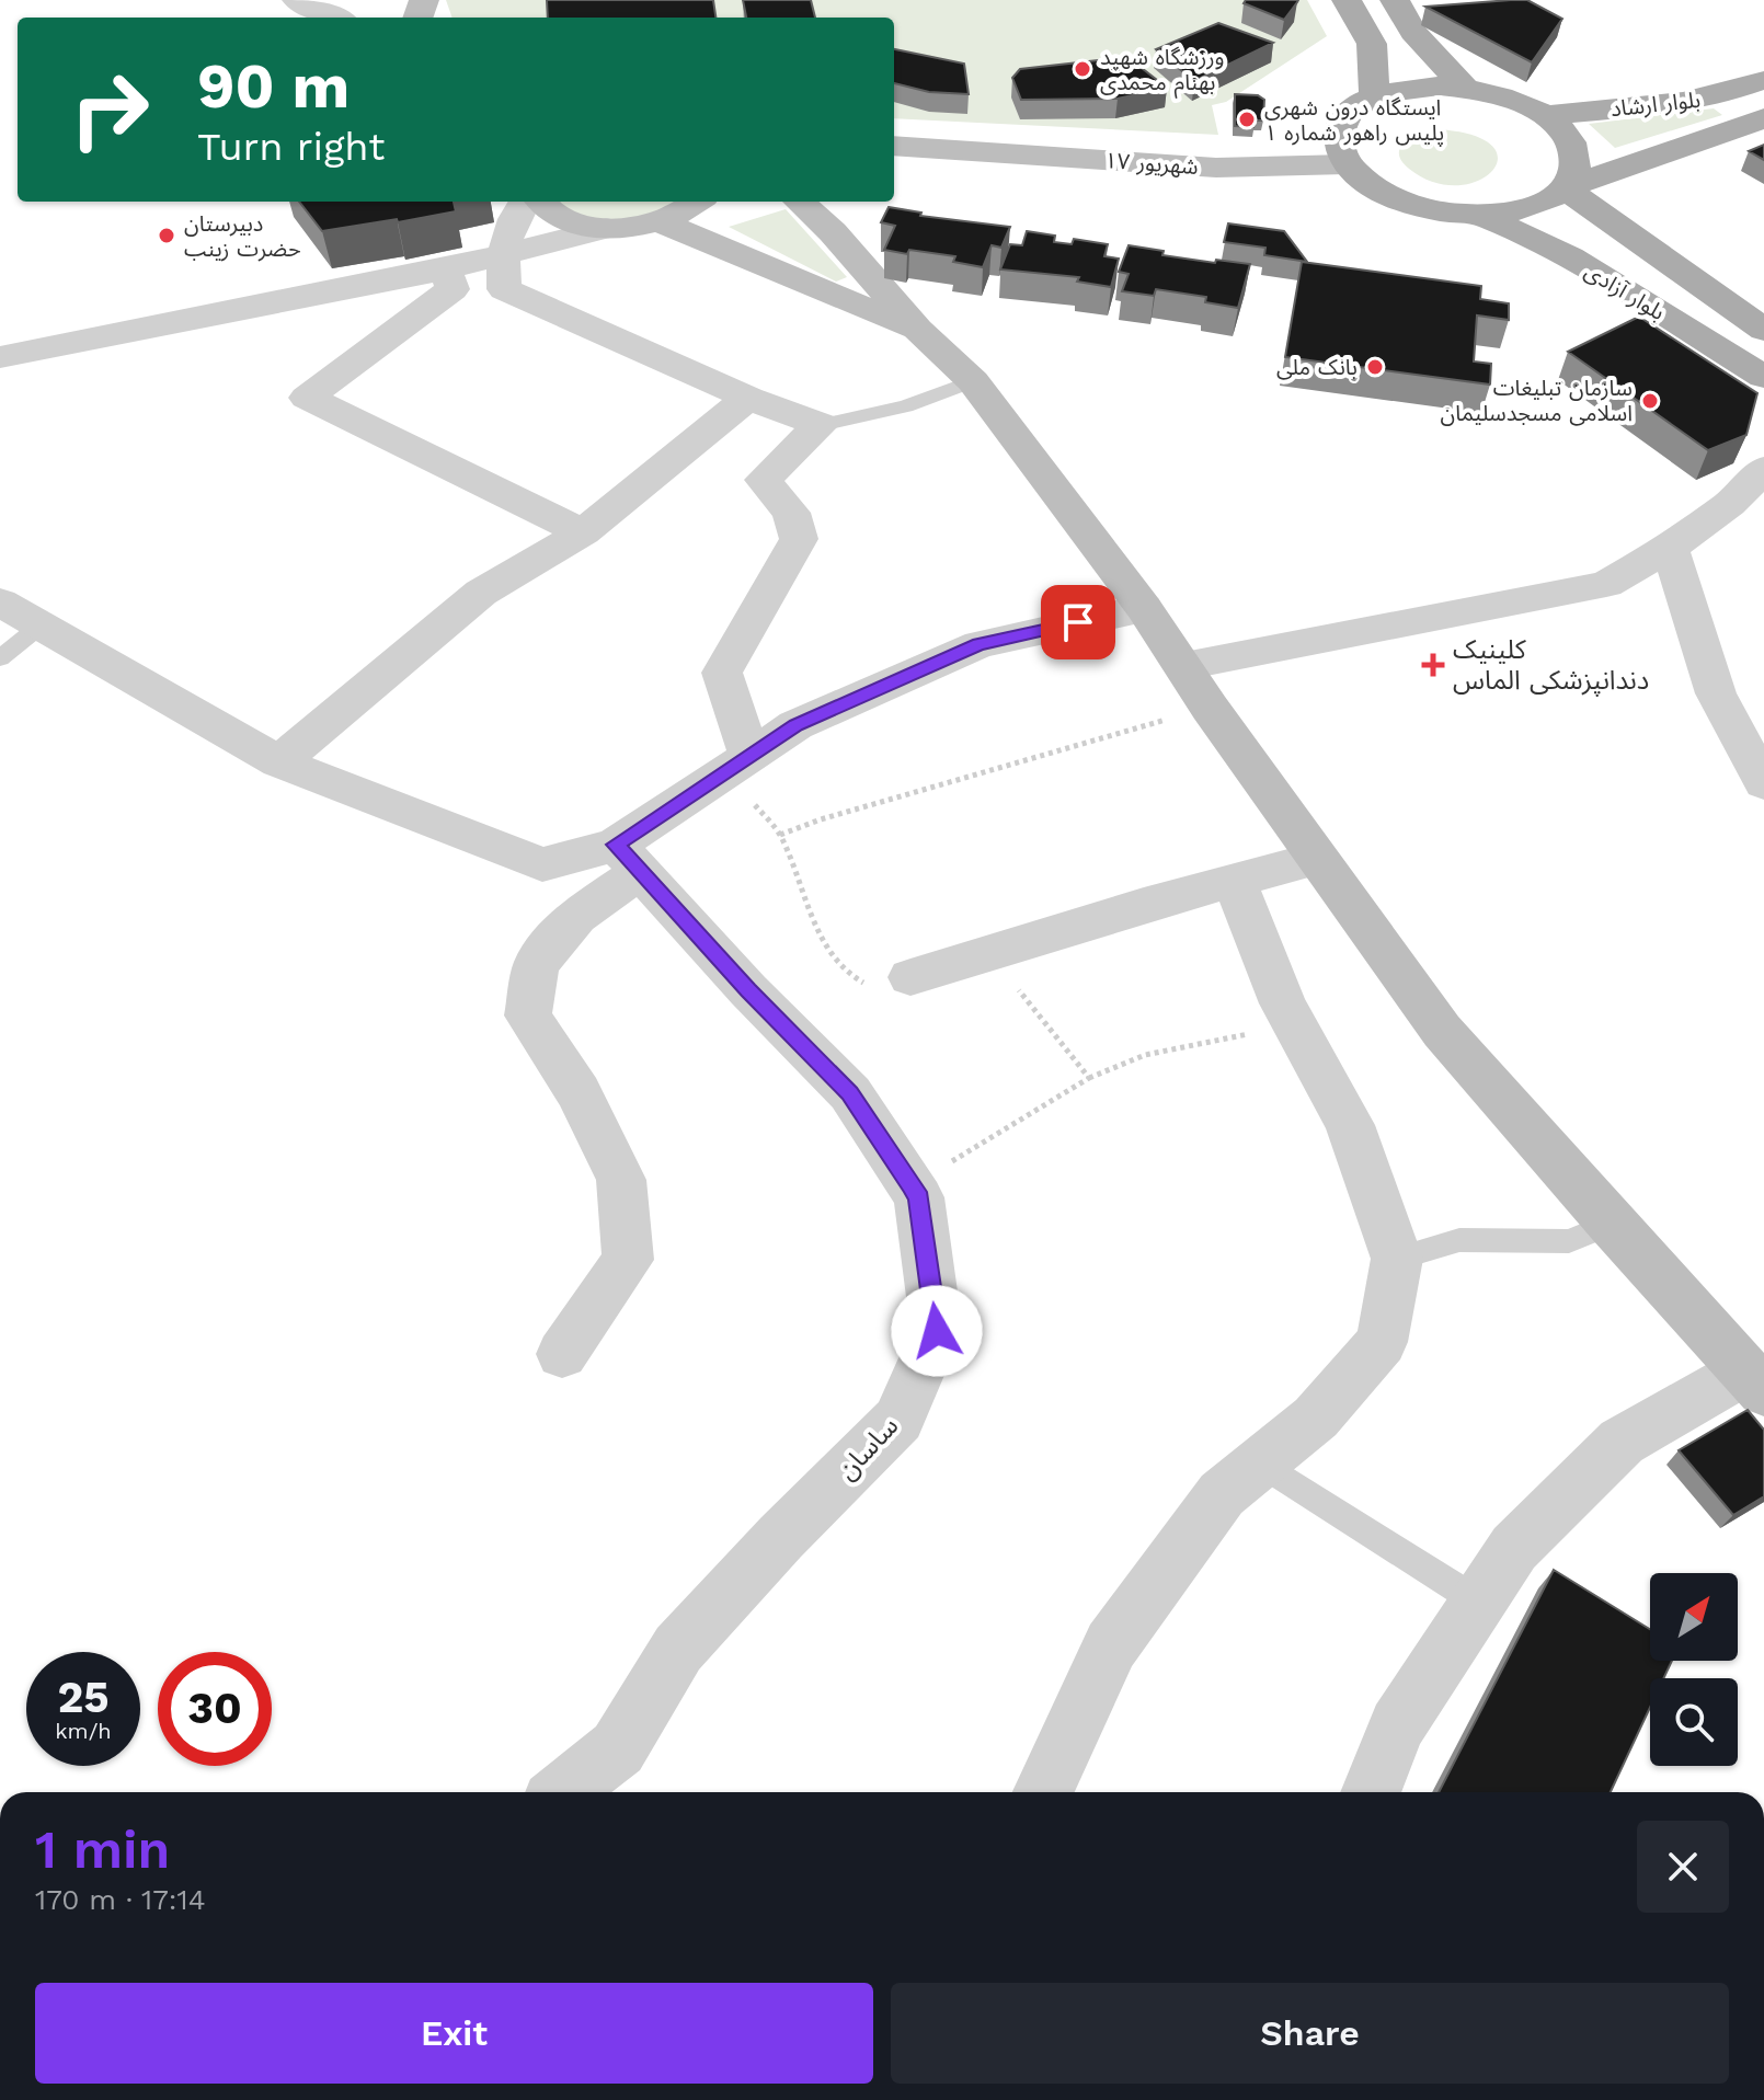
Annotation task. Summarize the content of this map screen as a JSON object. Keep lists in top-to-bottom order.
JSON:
{
  "streets": {
    "main road": ["بلوار ارشاد", "۱۷ شهریور", "بلوار آزادی"],
    "street": ["ساسان"]
  },
  "crossings": [
    ["بلوار ارشاد", "بلوار آزادی"]
  ],
  "places": {
    "other": [
      "ورزشگاه شهید بهنام محمدی",
      "ایستگاه درون شهری پلیس راهور شماره ۱",
      "دبیرستان حضرت زینب",
      "بانک ملی",
      "سازمان تبلیغات اسلامی مسجدسلیمان"
    ],
    "health": ["کلینیک دندانپزشکی الماس"]
  },
  "north": "top right",
  "page": {
    "turn": ["90 m", "Turn right"],
    "speed": "25 km/h",
    "limit": "30",
    "heading": ["1 min", "170 m · 17:14"],
    "buttons": ["Exit", "Share"]
  }
}
